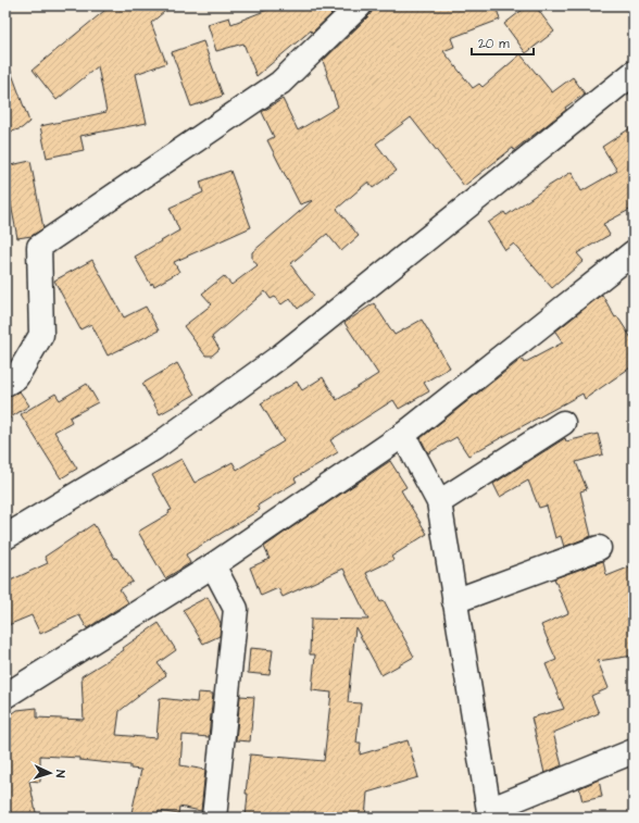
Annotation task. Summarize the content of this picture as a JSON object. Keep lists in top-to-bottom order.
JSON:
{
  "scale_bar": "20 m",
  "north": "right"
}
